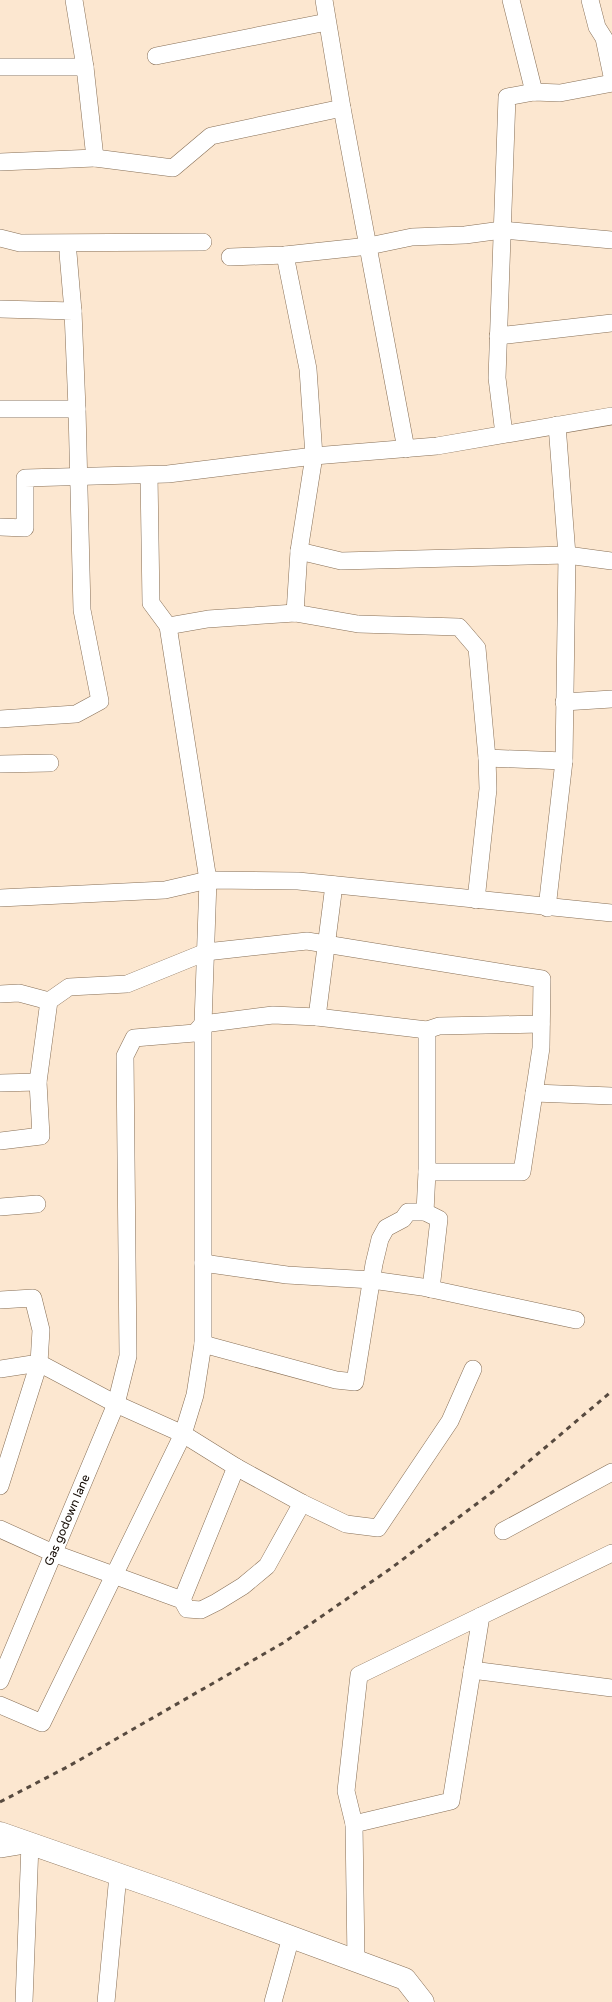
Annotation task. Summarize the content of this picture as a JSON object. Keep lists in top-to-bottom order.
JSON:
{
  "streets": {
    "street": ["Gas godown lane"]
  }
}
